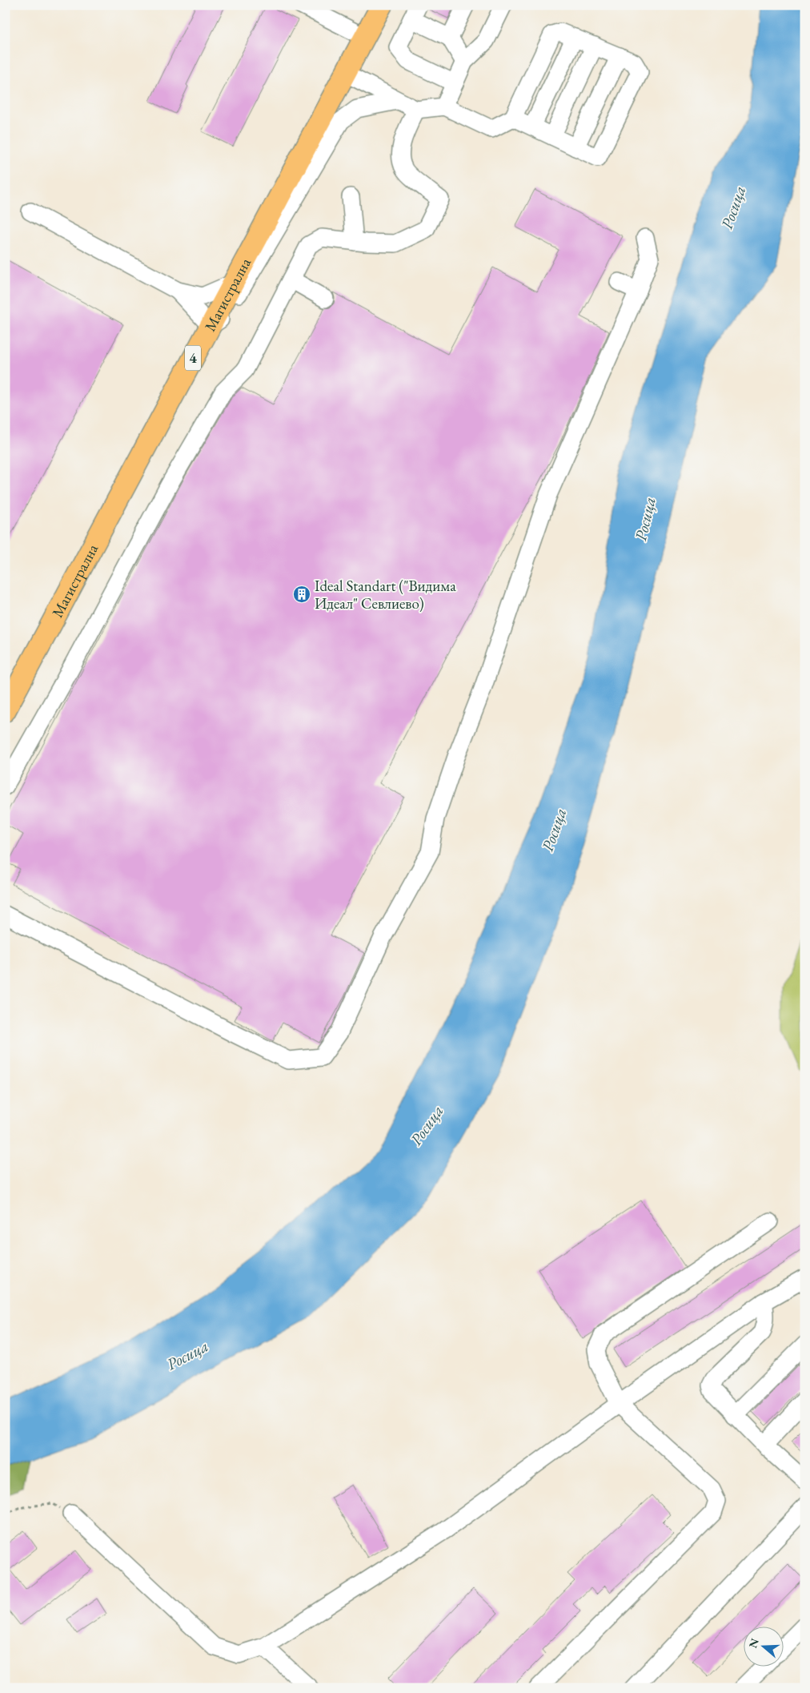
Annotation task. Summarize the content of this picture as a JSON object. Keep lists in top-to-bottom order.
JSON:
{
  "streets": {
    "main road": ["Магистрална", "4"]
  },
  "water": ["Росица"],
  "places": {
    "building": ["Ideal Standart (\"Видима Идеал\" Севлиево)"]
  },
  "north": "left"
}
